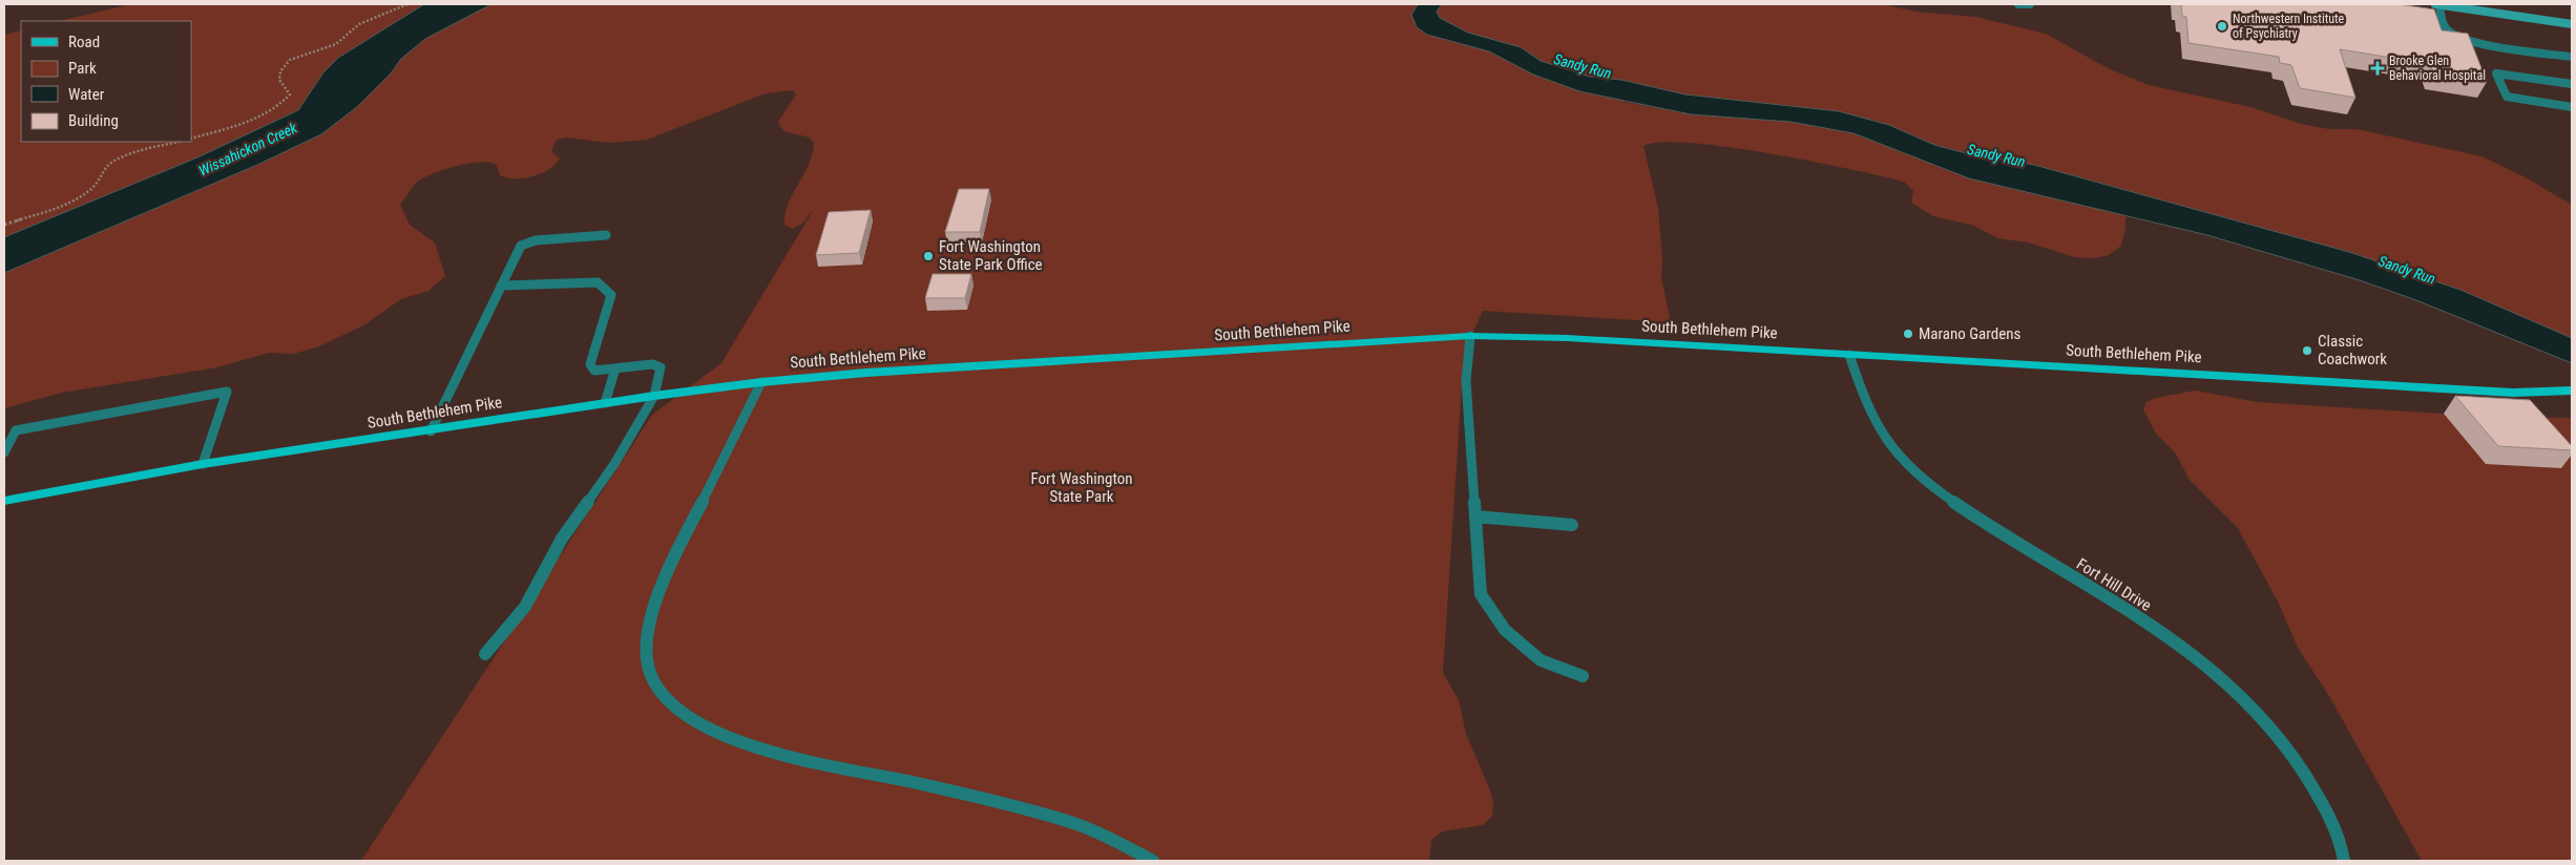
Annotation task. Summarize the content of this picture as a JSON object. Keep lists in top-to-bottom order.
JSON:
{
  "streets": {
    "main road": ["South Bethlehem Pike"],
    "street": ["Fort Hill Drive"]
  },
  "crossings": [
    ["South Bethlehem Pike", "Fort Hill Drive"]
  ],
  "water": ["Sandy Run", "Wissahickon Creek"],
  "parks": ["Fort Washington State Park"],
  "places": {
    "other": [
      "Northwestern Institute of Psychiatry",
      "Fort Washington State Park Office",
      "Marano Gardens",
      "Classic Coachwork"
    ],
    "health": ["Brooke Glen Behavioral Hospital"]
  },
  "legend": [
    "Road",
    "Park",
    "Water",
    "Building"
  ]
}
